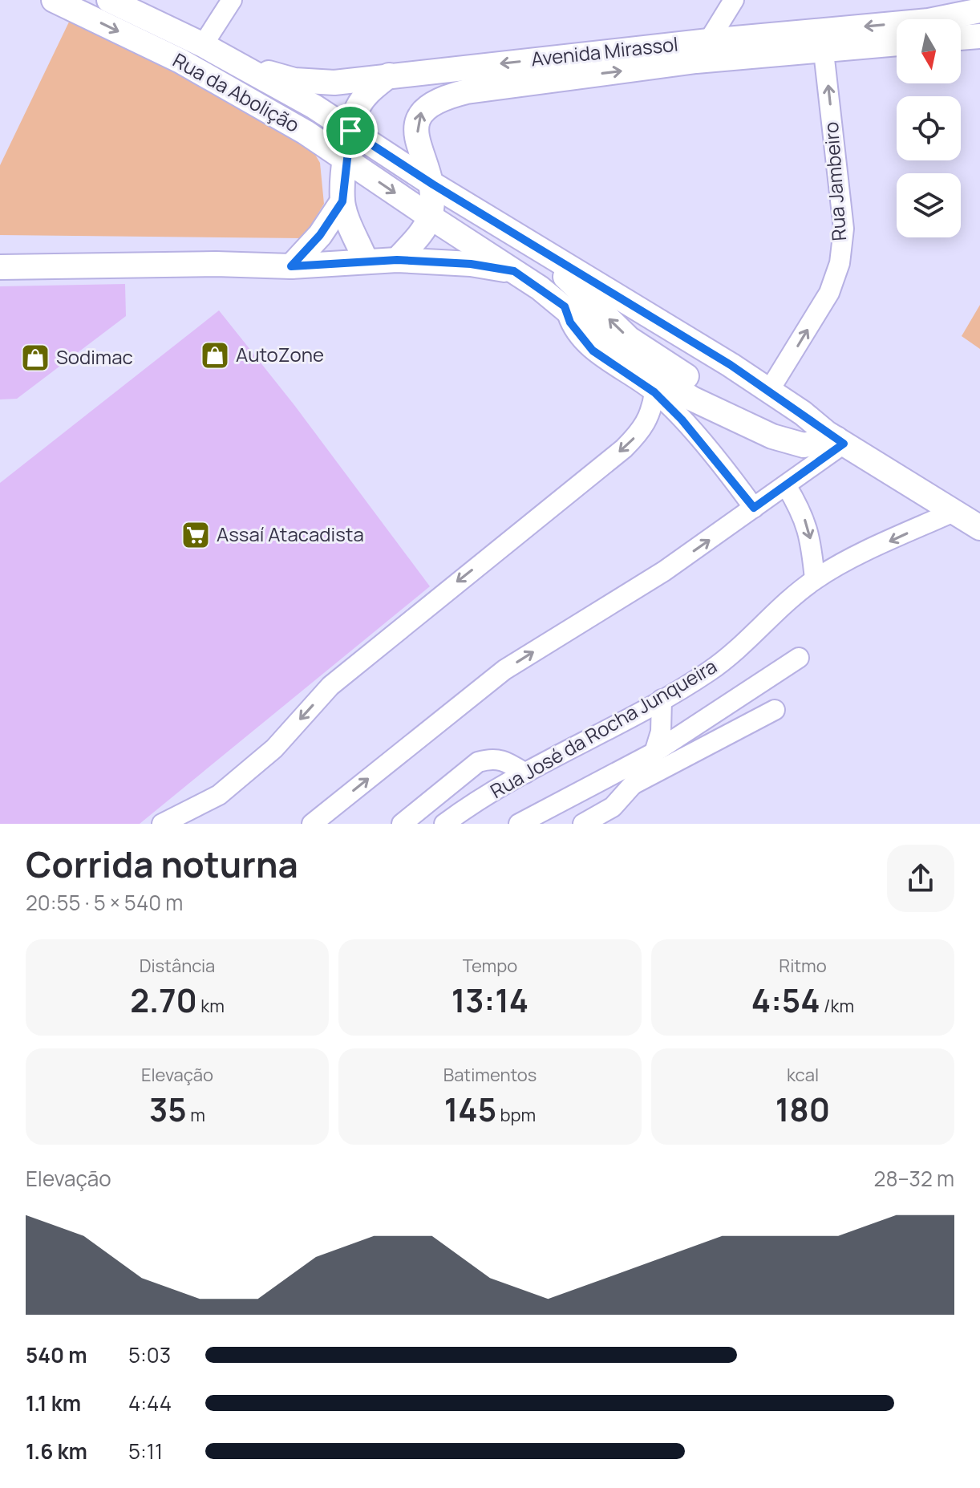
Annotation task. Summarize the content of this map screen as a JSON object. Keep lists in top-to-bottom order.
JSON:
{
  "streets": {
    "main road": ["Avenida Mirassol", "Rua da Abolição"],
    "street": ["Rua Jambeiro", "Rua José da Rocha Junqueira"]
  },
  "crossings": [
    ["Avenida Mirassol", "Rua da Abolição"],
    ["Avenida Mirassol", "Rua Jambeiro"],
    ["Rua da Abolição", "Rua Jambeiro"],
    ["Rua da Abolição", "Rua José da Rocha Junqueira"]
  ],
  "one_way": ["Rua Jambeiro"],
  "places": {
    "shop": ["AutoZone", "Sodimac"],
    "supermarket": ["Assaí Atacadista"]
  },
  "north": "bottom",
  "page": {
    "heading": ["Corrida noturna", "20:55 · 5 × 540 m"],
    "stats": [
      ["Distância", "2.70 km"],
      ["Tempo", "13:14"],
      ["Ritmo", "4:54 /km"],
      ["Elevação", "35 m"],
      ["Batimentos", "145 bpm"],
      ["kcal", "180"]
    ],
    "chart": ["Elevação", "28–32 m"],
    "list": [
      {
        "name": "540 m",
        "note": "5:03"
      },
      {
        "name": "1.1 km",
        "note": "4:44"
      },
      {
        "name": "1.6 km",
        "note": "5:11"
      }
    ]
  }
}
